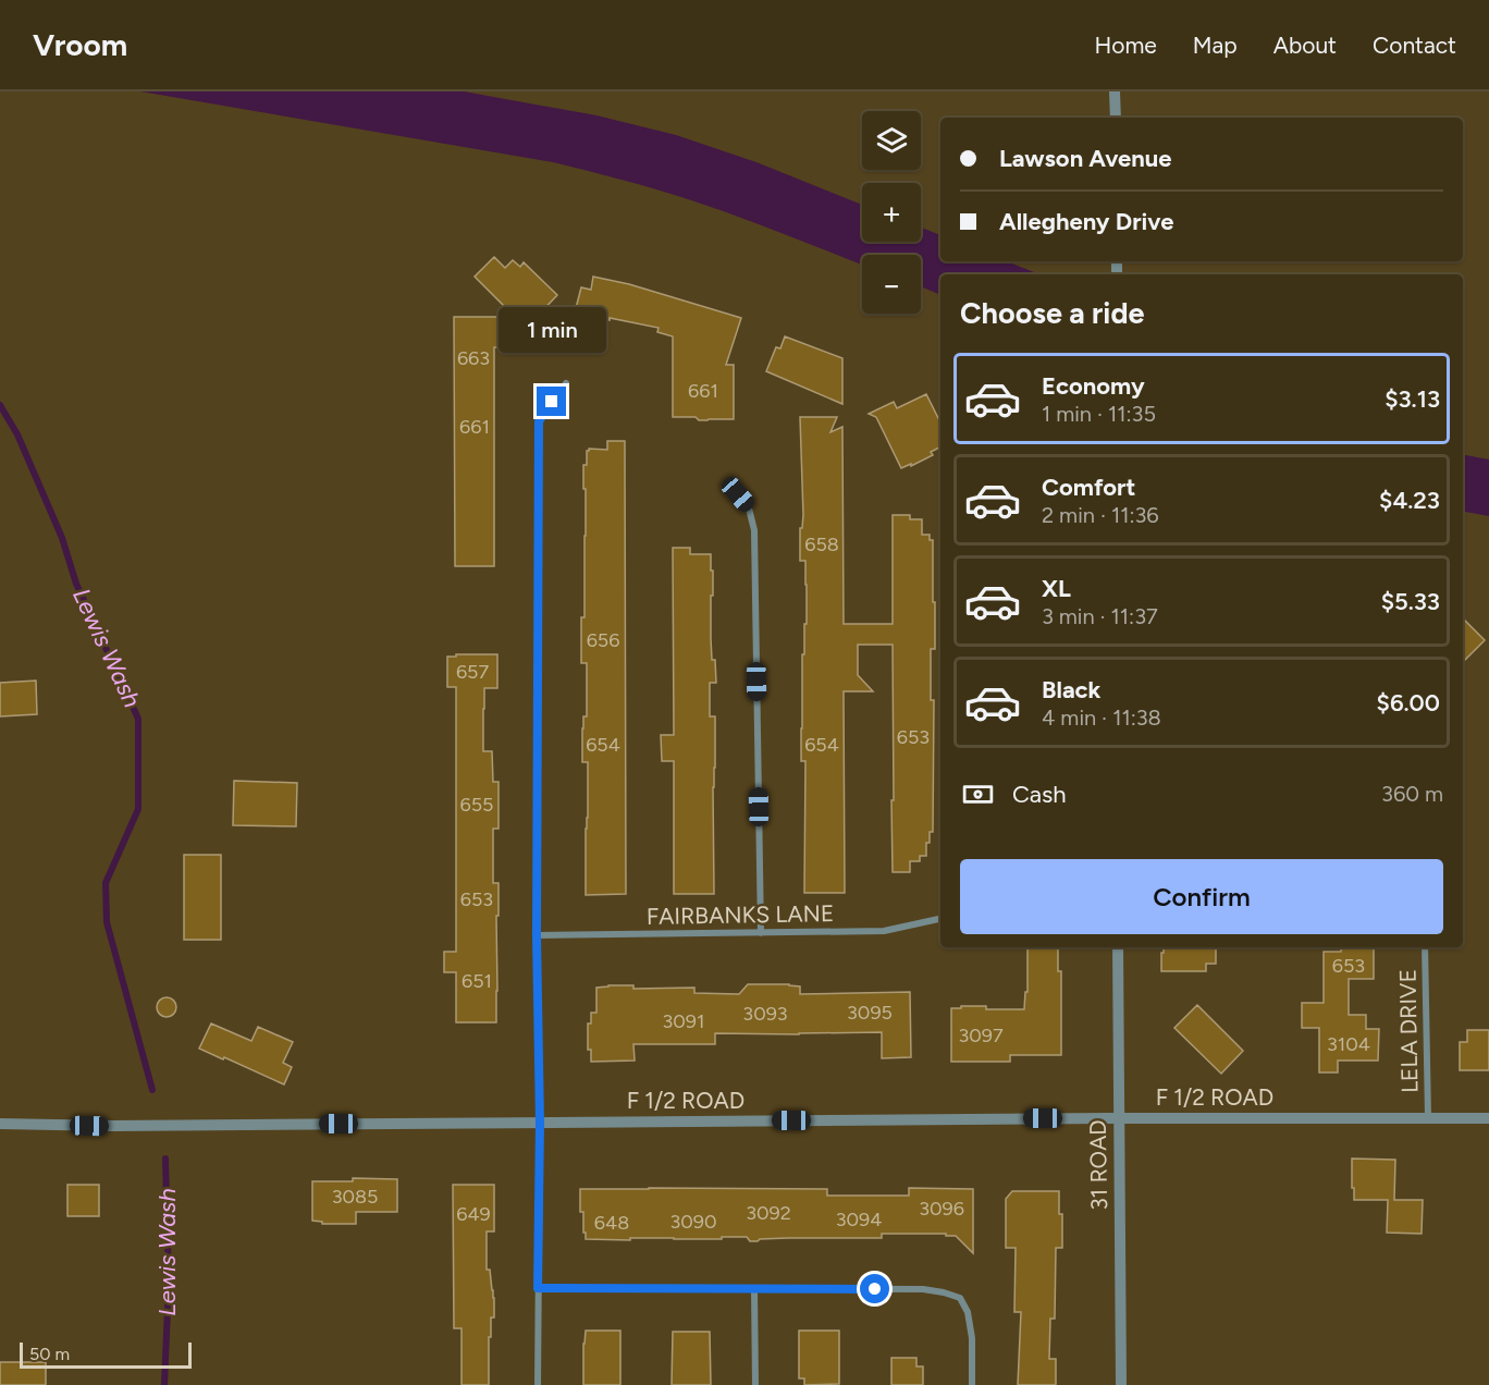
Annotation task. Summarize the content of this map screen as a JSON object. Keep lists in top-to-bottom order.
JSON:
{
  "streets": {
    "street": [
      "FAIRBANKS LANE",
      "LELA DRIVE",
      "F 1/2 ROAD",
      "31 ROAD"
    ]
  },
  "crossings": [
    ["LELA DRIVE", "F 1/2 ROAD"],
    ["F 1/2 ROAD", "31 ROAD"]
  ],
  "water": ["Lewis Wash"],
  "house_numbers": [
    "663",
    "661",
    "661",
    "658",
    "656",
    "657",
    "653",
    "654",
    "654",
    "655",
    "653",
    "653",
    "651",
    "3095",
    "3093",
    "3091",
    "3097",
    "3104",
    "3085",
    "3096",
    "3092",
    "649",
    "3094",
    "3090",
    "648"
  ],
  "scale_bar": "50 m",
  "page": {
    "header": "Vroom",
    "nav": [
      "Home",
      "Map",
      "About",
      "Contact"
    ],
    "map_buttons": ["+", "−"],
    "banner": ["Lawson Avenue", "Allegheny Drive"],
    "heading": "Choose a ride",
    "bubble": "1 min",
    "list": [
      {
        "name": "Economy",
        "note": "1 min · 11:35",
        "value": "$3.13"
      },
      {
        "name": "Comfort",
        "note": "2 min · 11:36",
        "value": "$4.23"
      },
      {
        "name": "XL",
        "note": "3 min · 11:37",
        "value": "$5.33"
      },
      {
        "name": "Black",
        "note": "4 min · 11:38",
        "value": "$6.00"
      }
    ],
    "pay": ["Cash", "360 m"],
    "buttons": "Confirm",
    "scale": "50 m"
  }
}
